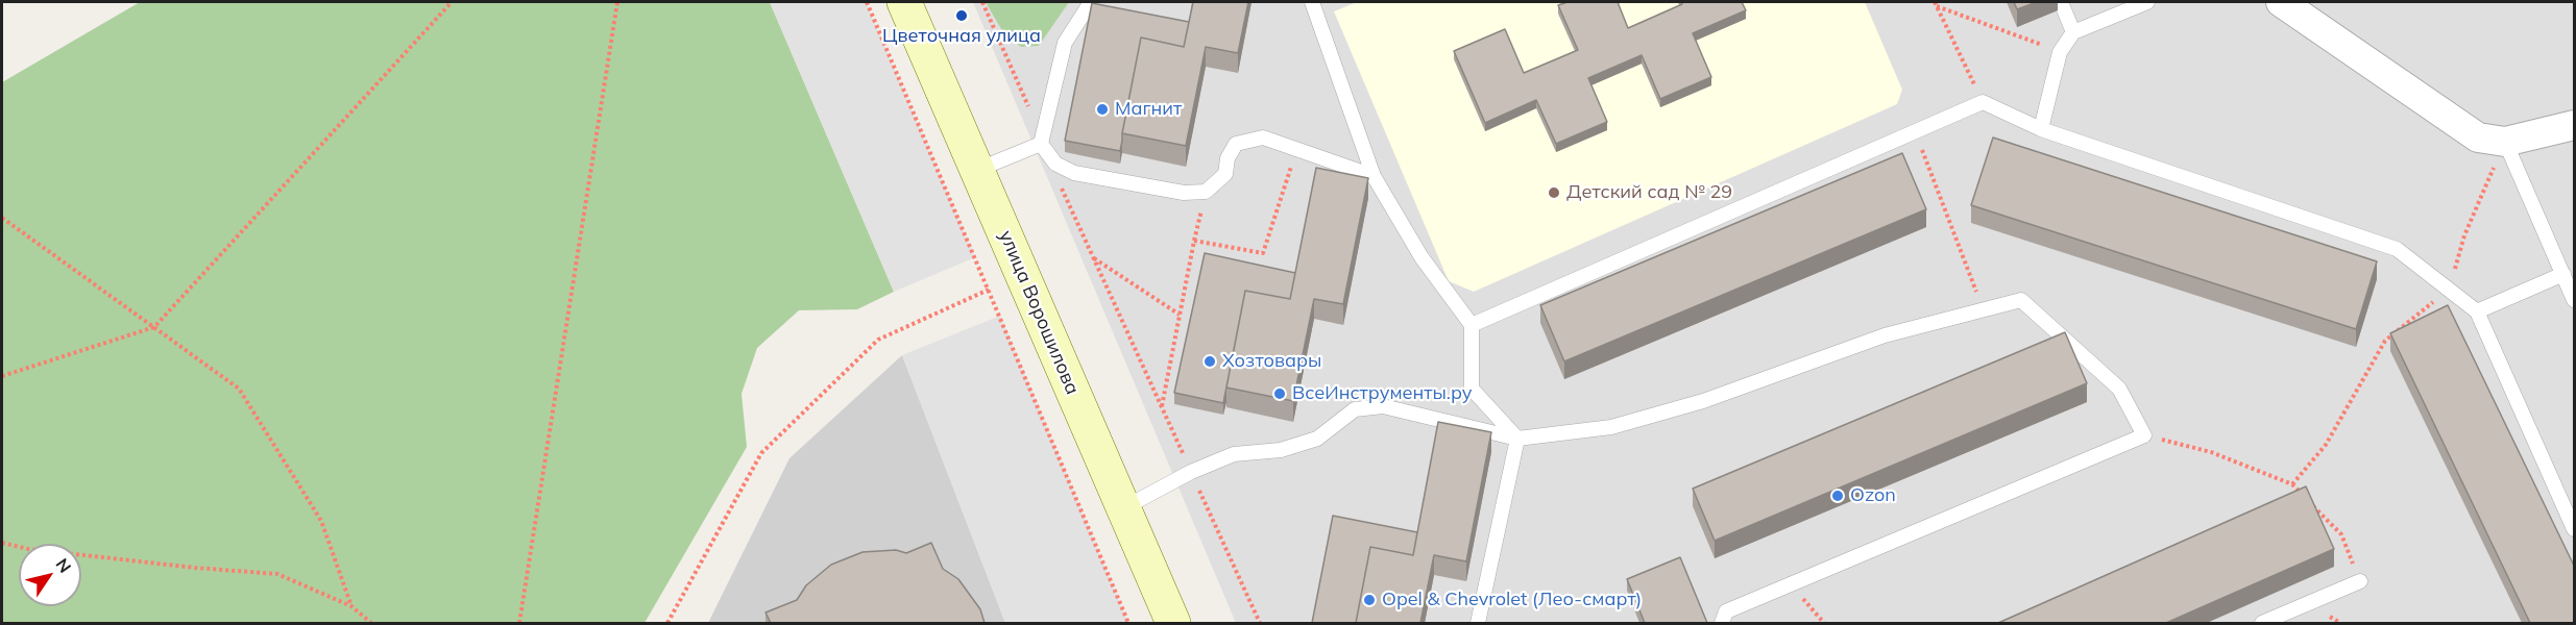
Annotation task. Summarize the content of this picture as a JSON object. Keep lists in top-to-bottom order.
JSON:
{
  "streets": {
    "main road": ["улица Ворошилова"]
  },
  "places": [
    "Цветочная улица",
    "Магнит",
    "Детский сад № 29",
    "Хозтовары",
    "ВсеИнструменты.ру",
    "Ozon",
    "Opel & Chevrolet (Лео-смарт)"
  ],
  "north": "top right"
}
